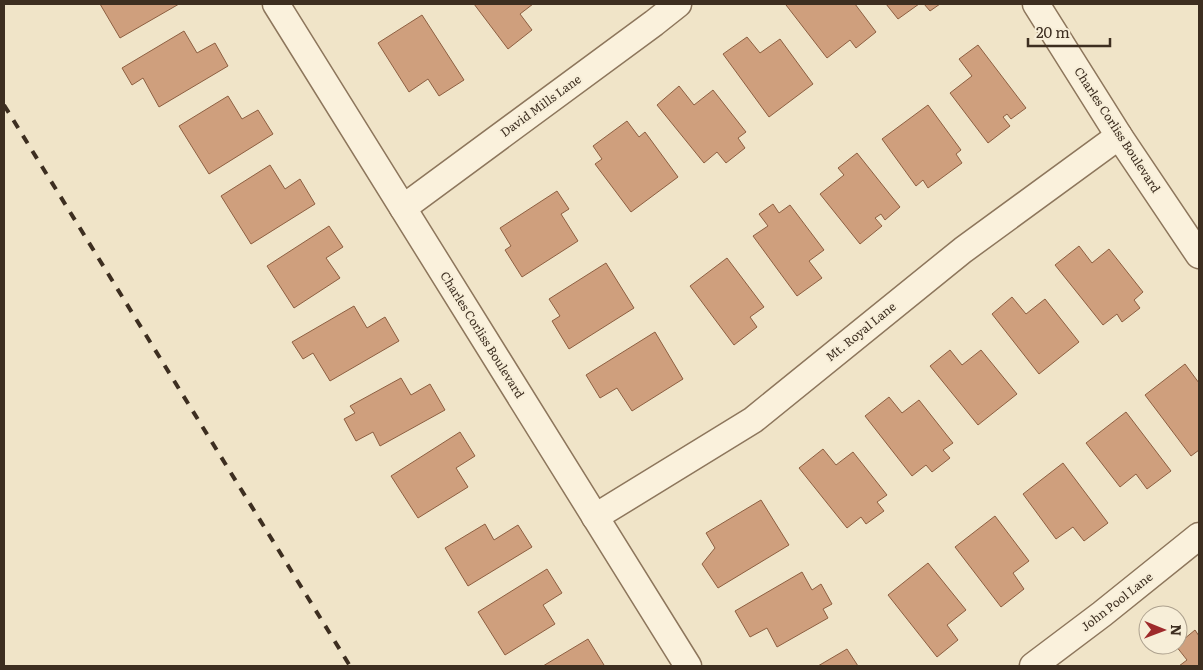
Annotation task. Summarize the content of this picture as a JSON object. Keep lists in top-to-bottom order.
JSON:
{
  "streets": {
    "street": [
      "David Mills Lane",
      "Charles Corliss Boulevard",
      "Mt. Royal Lane",
      "John Pool Lane"
    ]
  },
  "crossings": [
    ["David Mills Lane", "Charles Corliss Boulevard"],
    ["Charles Corliss Boulevard", "Mt. Royal Lane"]
  ],
  "scale_bar": "20 m",
  "north": "right"
}
